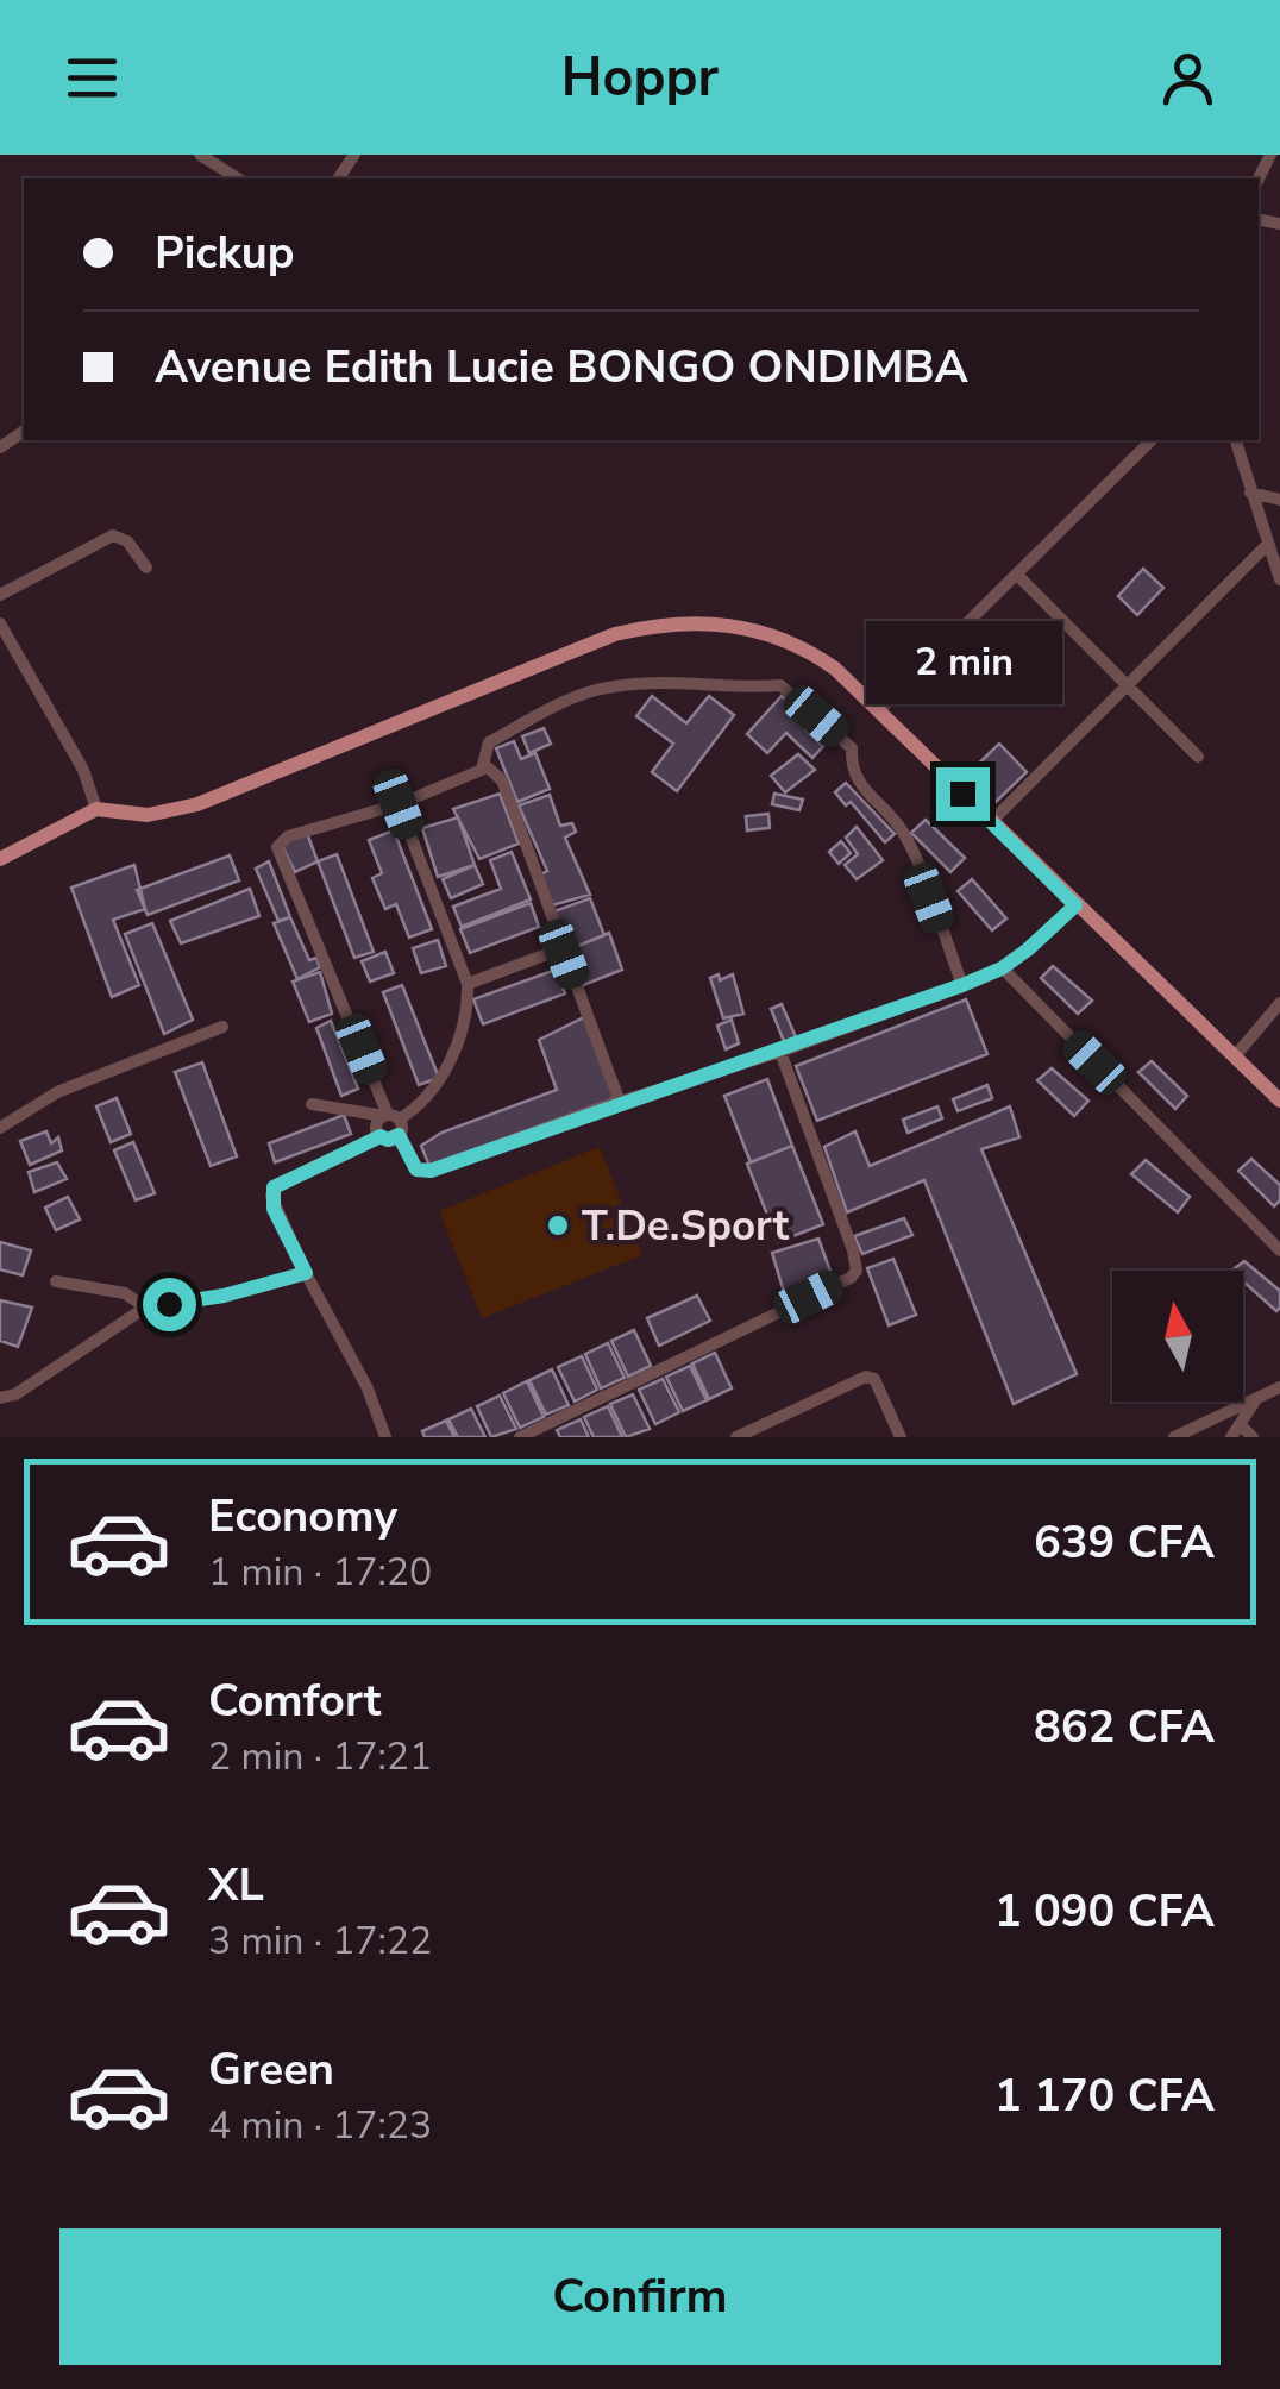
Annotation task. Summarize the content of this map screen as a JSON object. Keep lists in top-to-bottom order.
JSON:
{
  "places": ["T.De.Sport"],
  "north": "top",
  "page": {
    "header": "Hoppr",
    "banner": ["Pickup", "Avenue Edith Lucie BONGO ONDIMBA"],
    "bubble": "2 min",
    "list": [
      {
        "name": "Economy",
        "note": "1 min · 17:20",
        "value": "639 CFA"
      },
      {
        "name": "Comfort",
        "note": "2 min · 17:21",
        "value": "862 CFA"
      },
      {
        "name": "XL",
        "note": "3 min · 17:22",
        "value": "1 090 CFA"
      },
      {
        "name": "Green",
        "note": "4 min · 17:23",
        "value": "1 170 CFA"
      }
    ],
    "buttons": "Confirm"
  }
}
